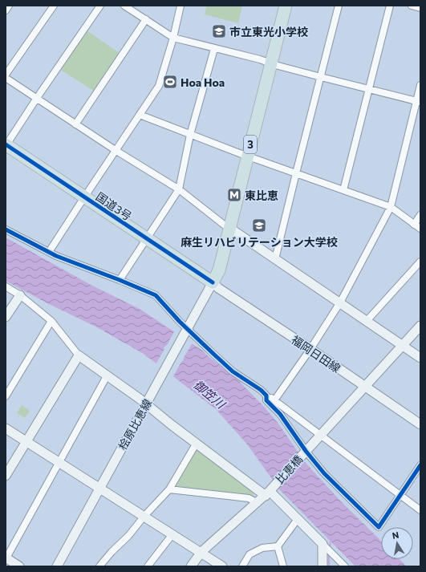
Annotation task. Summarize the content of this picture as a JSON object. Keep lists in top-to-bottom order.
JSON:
{
  "streets": {
    "highway": ["3", "国道3号"],
    "street": ["福岡日田線", "桧原比恵線", "比恵橋"]
  },
  "crossings": [
    ["3", "国道3号"],
    ["3", "福岡日田線"],
    ["3", "桧原比恵線"],
    ["国道3号", "福岡日田線"],
    ["国道3号", "桧原比恵線"],
    ["福岡日田線", "桧原比恵線"],
    ["福岡日田線", "比恵橋"]
  ],
  "water": ["御笠川"],
  "places": {
    "school or university": ["市立東光小学校", "麻生リハビリテーション大学校"],
    "sports": ["Hoa Hoa"],
    "metro station": ["東比恵"]
  },
  "north": "top"
}
